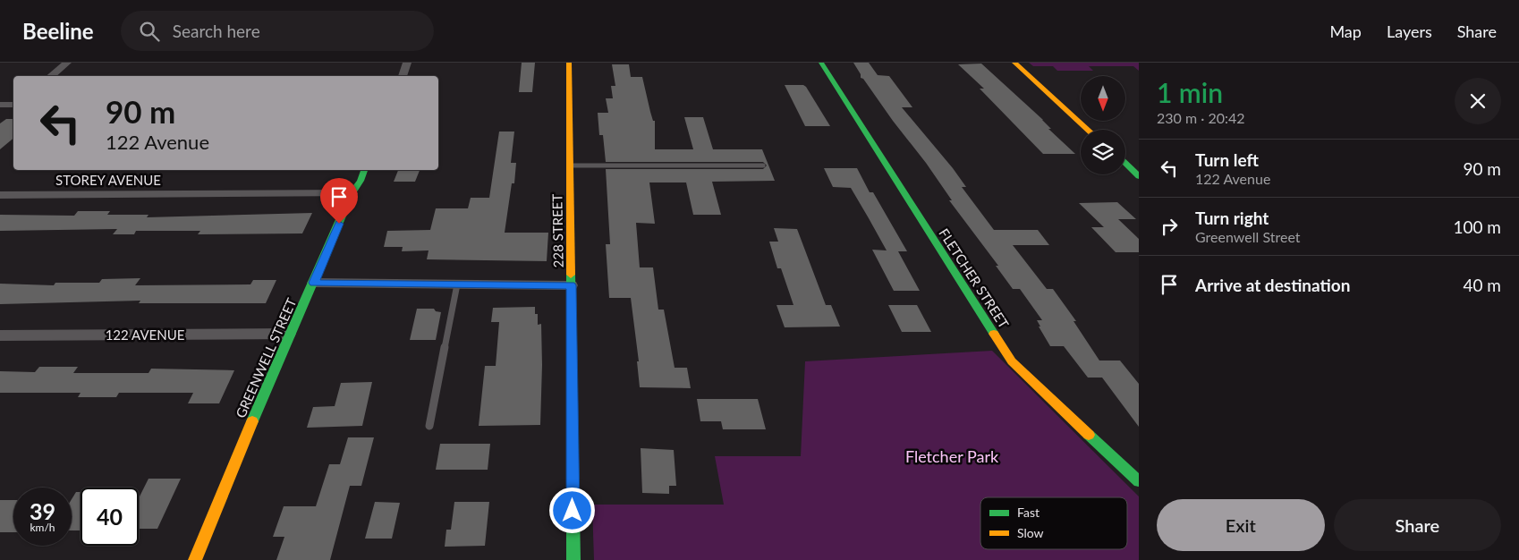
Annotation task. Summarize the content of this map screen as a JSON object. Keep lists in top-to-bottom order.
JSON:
{
  "streets": {
    "street": [
      "STOREY AVENUE",
      "228 STREET",
      "FLETCHER STREET",
      "122 AVENUE",
      "GREENWELL STREET"
    ]
  },
  "crossings": [
    ["STOREY AVENUE", "GREENWELL STREET"],
    ["122 AVENUE", "GREENWELL STREET"]
  ],
  "parks": ["Fletcher Park"],
  "legend": ["Fast", "Slow"],
  "north": "bottom",
  "page": {
    "header": "Beeline",
    "search": "Search here",
    "nav": ["Map", "Layers", "Share"],
    "heading": ["1 min", "230 m · 20:42"],
    "turn": ["90 m", "122 Avenue"],
    "list": [
      {
        "name": "Turn left",
        "note": "122 Avenue",
        "value": "90 m"
      },
      {
        "name": "Turn right",
        "note": "Greenwell Street",
        "value": "100 m"
      },
      {
        "name": "Arrive at destination",
        "value": "40 m"
      }
    ],
    "speed": "39 km/h",
    "limit": "40",
    "buttons": ["Exit", "Share"]
  }
}
